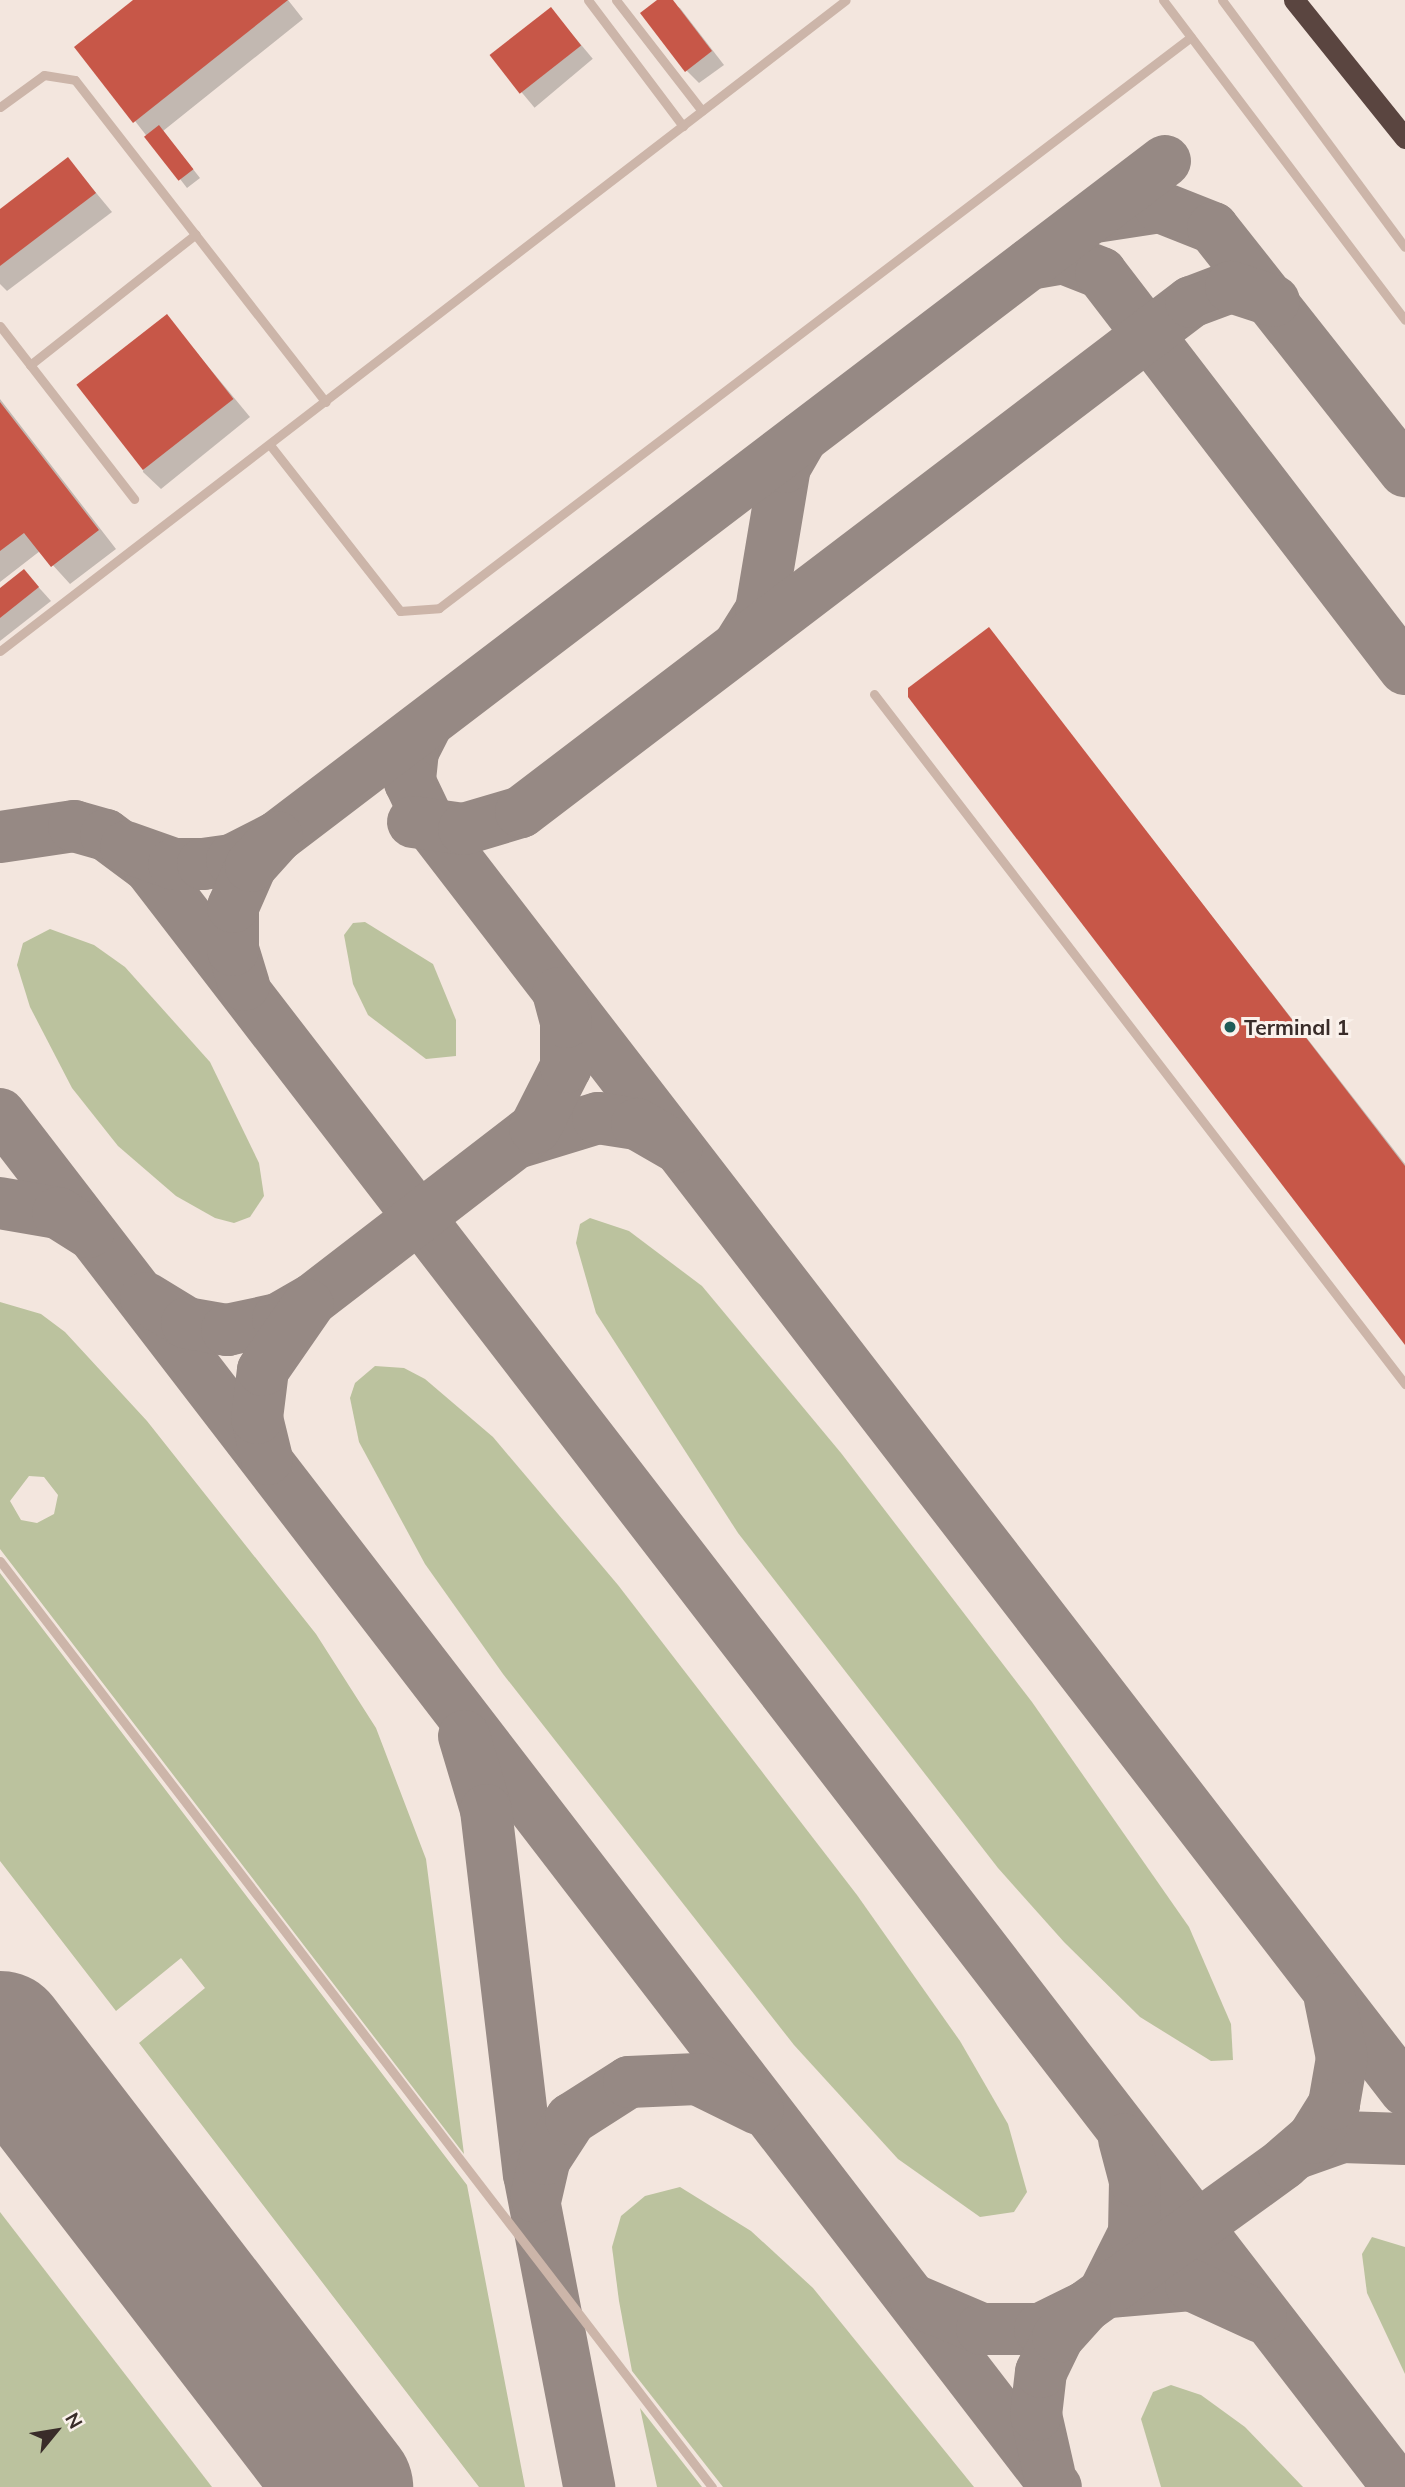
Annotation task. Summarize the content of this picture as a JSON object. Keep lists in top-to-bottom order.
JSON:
{
  "places": ["Terminal 1"],
  "north": "top right"
}
